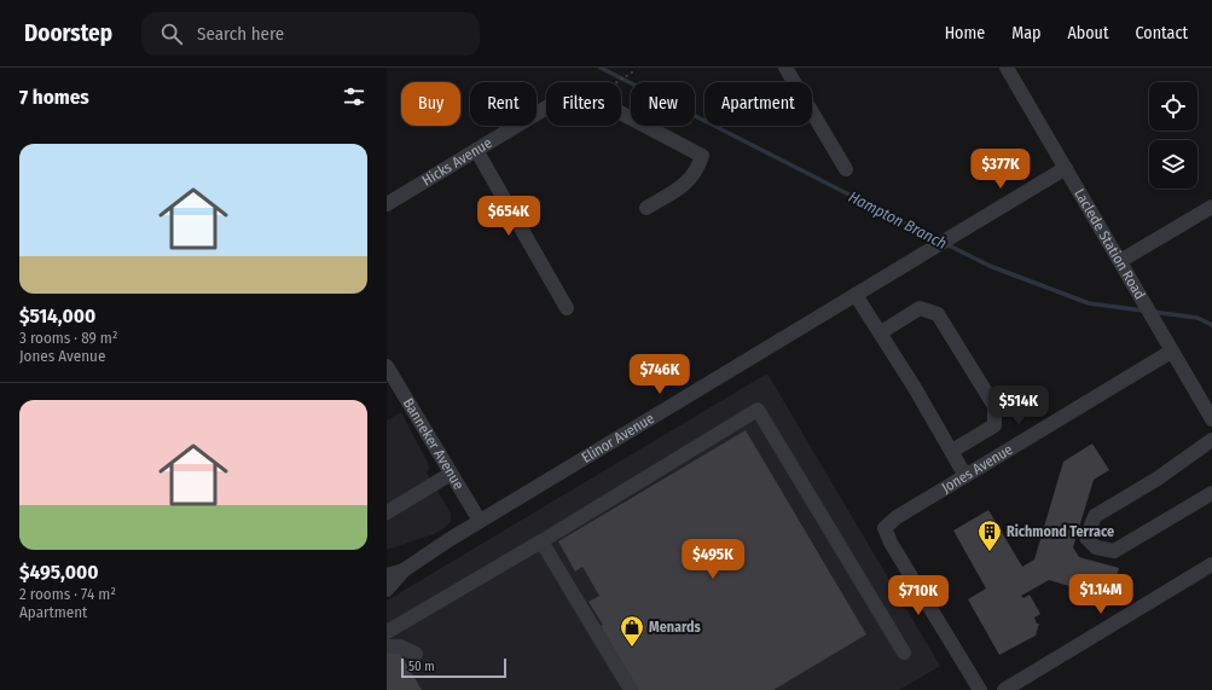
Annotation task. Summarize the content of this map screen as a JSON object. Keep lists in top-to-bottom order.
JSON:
{
  "streets": {
    "street": [
      "Hicks Avenue",
      "Laclede Station Road",
      "Elinor Avenue",
      "Banneker Avenue",
      "Jones Avenue"
    ]
  },
  "crossings": [
    ["Laclede Station Road", "Elinor Avenue"],
    ["Laclede Station Road", "Jones Avenue"],
    ["Elinor Avenue", "Banneker Avenue"]
  ],
  "water": ["Hampton Branch"],
  "places": {
    "building": ["Richmond Terrace"],
    "shop": ["Menards"]
  },
  "scale_bar": "50 m",
  "page": {
    "header": "Doorstep",
    "search": "Search here",
    "nav": [
      "Home",
      "Map",
      "About",
      "Contact"
    ],
    "heading": "7 homes",
    "chip": [
      "Buy",
      "Rent",
      "Filters",
      "New",
      "Apartment"
    ],
    "list": [
      {
        "name": "$514,000",
        "note": "3 rooms · 89 m² · Jones Avenue"
      },
      {
        "name": "$495,000",
        "note": "2 rooms · 74 m² · Apartment"
      }
    ],
    "price": [
      "$377K",
      "$654K",
      "$746K",
      "$514K",
      "$495K",
      "$1.14M",
      "$710K"
    ],
    "scale": "50 m"
  }
}
